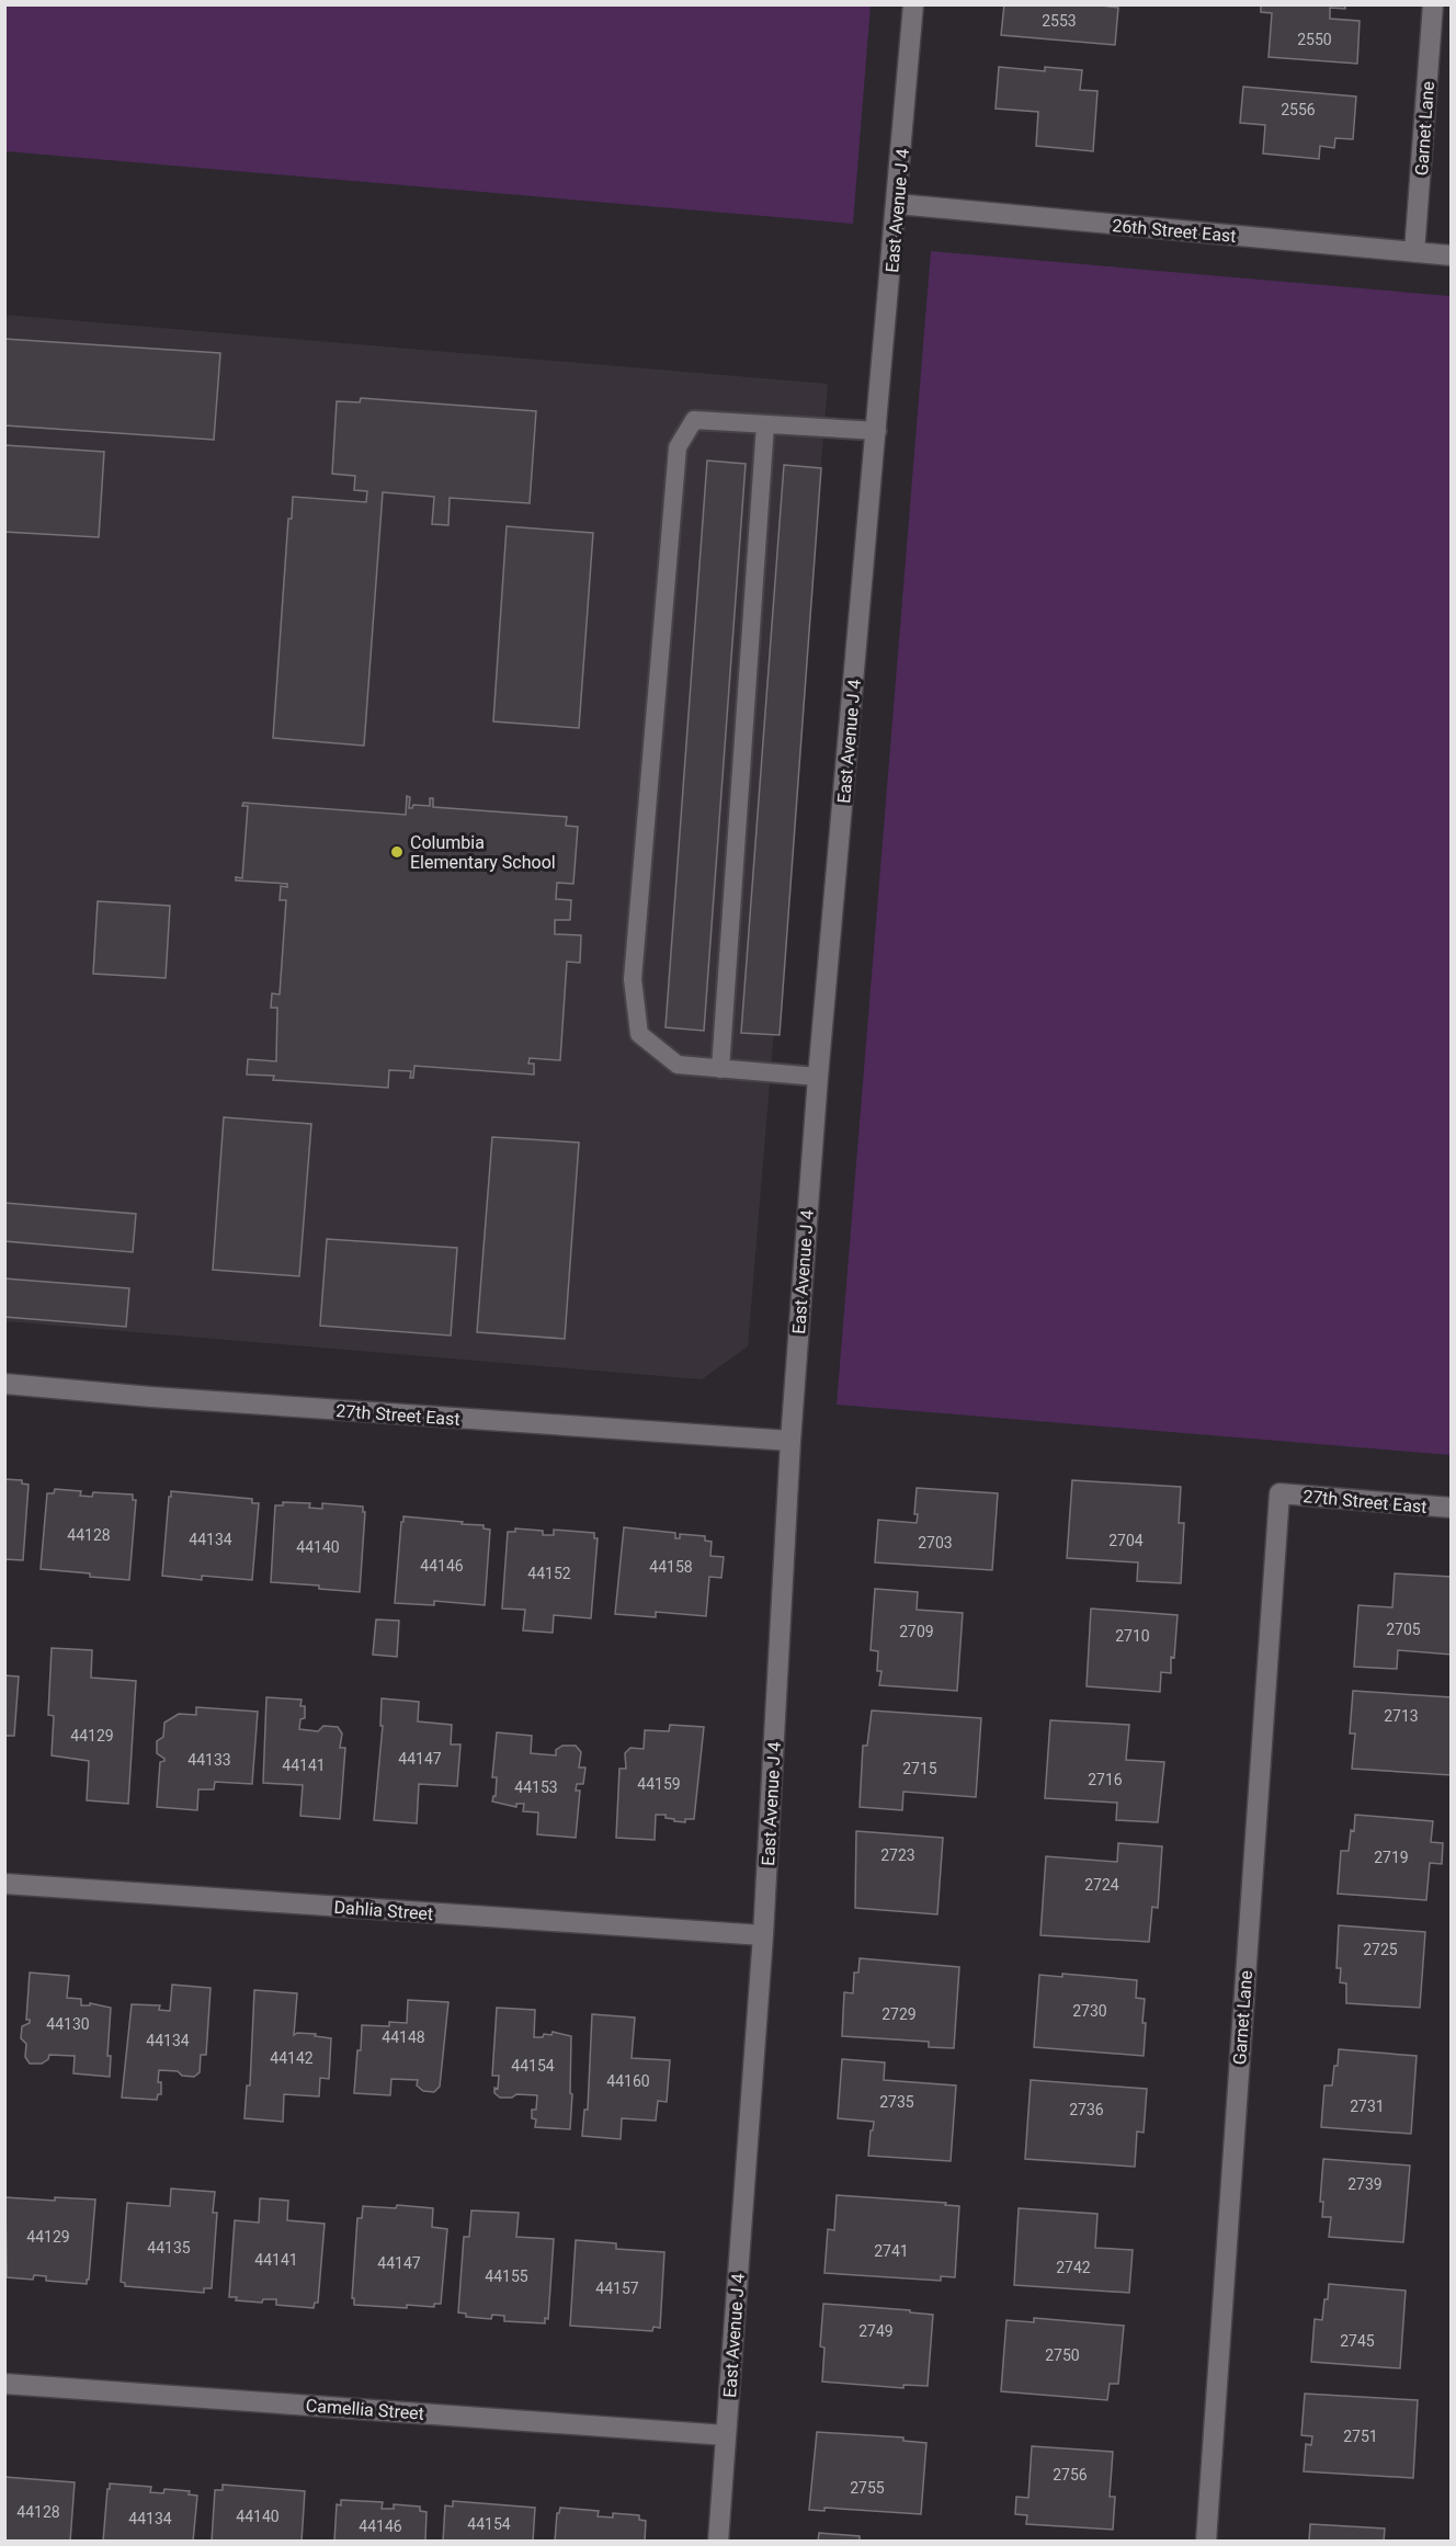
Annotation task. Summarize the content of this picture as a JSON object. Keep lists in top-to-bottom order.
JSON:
{
  "streets": {
    "street": [
      "Garnet Lane",
      "East Avenue J 4",
      "26th Street East",
      "27th Street East",
      "Dahlia Street",
      "Camellia Street"
    ]
  },
  "crossings": [
    ["Garnet Lane", "26th Street East"],
    ["Garnet Lane", "27th Street East"],
    ["East Avenue J 4", "26th Street East"],
    ["East Avenue J 4", "27th Street East"],
    ["East Avenue J 4", "Dahlia Street"],
    ["East Avenue J 4", "Camellia Street"]
  ],
  "places": ["Columbia Elementary School"],
  "house_numbers": [
    "2553",
    "2550",
    "2556",
    "44128",
    "44134",
    "2704",
    "2703",
    "44140",
    "44146",
    "44158",
    "44152",
    "2705",
    "2709",
    "2710",
    "2713",
    "44129",
    "44147",
    "44133",
    "44141",
    "2715",
    "2716",
    "44159",
    "44153",
    "2723",
    "2719",
    "2724",
    "2725",
    "2730",
    "2729",
    "44130",
    "44148",
    "44134",
    "44142",
    "44154",
    "44160",
    "2735",
    "2731",
    "2736",
    "2739",
    "44129",
    "44135",
    "2741",
    "44141",
    "44147",
    "2742",
    "44155",
    "44157",
    "2749",
    "2745",
    "2750",
    "2751",
    "2756",
    "2755",
    "44128",
    "44140",
    "44134",
    "44154",
    "44146"
  ]
}
